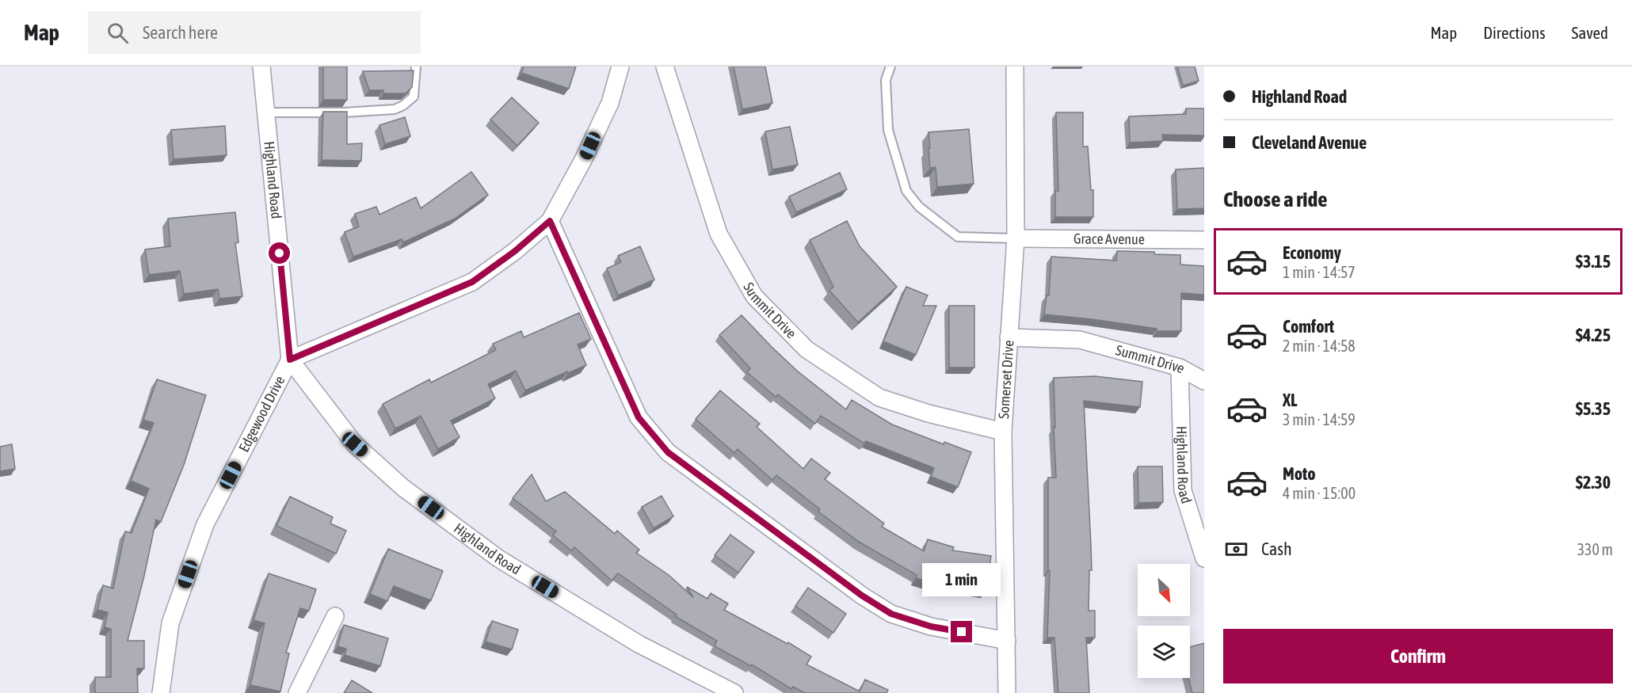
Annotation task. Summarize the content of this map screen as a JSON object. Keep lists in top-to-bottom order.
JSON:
{
  "streets": {
    "street": [
      "Highland Road",
      "Grace Avenue",
      "Summit Drive",
      "Somerset Drive",
      "Edgewood Drive"
    ]
  },
  "crossings": [
    ["Highland Road", "Summit Drive"],
    ["Highland Road", "Edgewood Drive"],
    ["Grace Avenue", "Somerset Drive"],
    ["Summit Drive", "Somerset Drive"]
  ],
  "north": "bottom right",
  "page": {
    "header": "Map",
    "search": "Search here",
    "nav": ["Map", "Directions", "Saved"],
    "banner": ["Highland Road", "Cleveland Avenue"],
    "heading": "Choose a ride",
    "list": [
      {
        "name": "Economy",
        "note": "1 min · 14:57",
        "value": "$3.15"
      },
      {
        "name": "Comfort",
        "note": "2 min · 14:58",
        "value": "$4.25"
      },
      {
        "name": "XL",
        "note": "3 min · 14:59",
        "value": "$5.35"
      },
      {
        "name": "Moto",
        "note": "4 min · 15:00",
        "value": "$2.30"
      }
    ],
    "pay": ["Cash", "330 m"],
    "bubble": "1 min",
    "buttons": "Confirm"
  }
}
